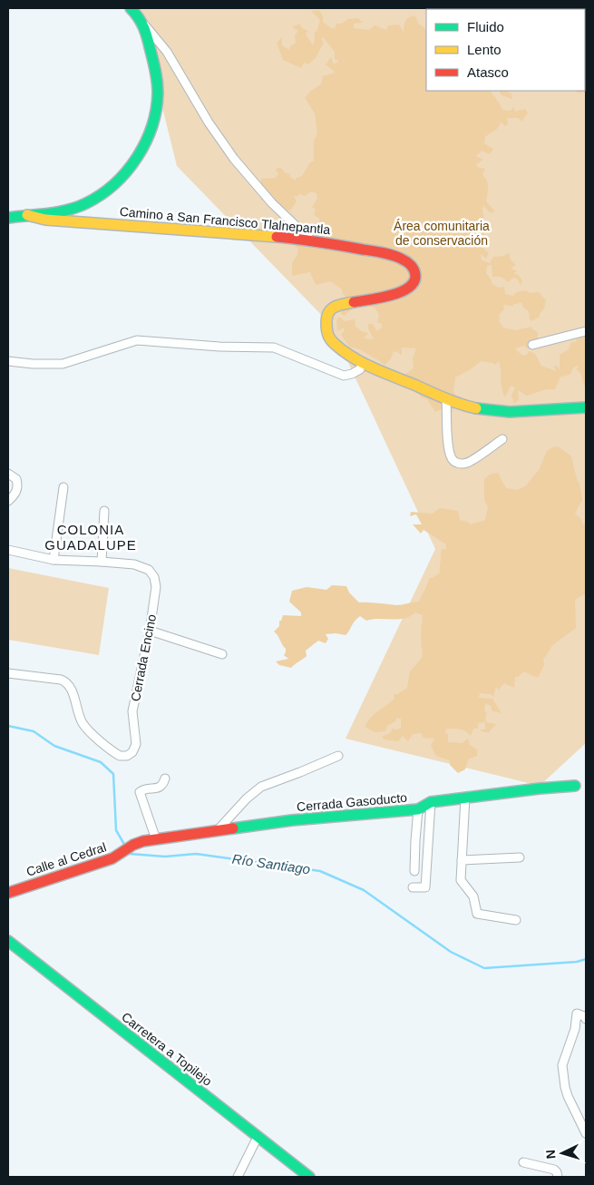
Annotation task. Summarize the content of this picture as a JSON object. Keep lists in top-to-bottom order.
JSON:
{
  "streets": {
    "street": [
      "Camino a San Francisco Tlalnepantla",
      "Cerrada Encino",
      "Cerrada Gasoducto",
      "Calle al Cedral",
      "Carretera a Topilejo"
    ]
  },
  "crossings": [
    ["Cerrada Gasoducto", "Calle al Cedral"]
  ],
  "districts": ["COLONIA GUADALUPE"],
  "water": ["Río Santiago"],
  "parks": ["Área comunitaria de conservación"],
  "legend": ["Fluido", "Lento", "Atasco"],
  "north": "left"
}
